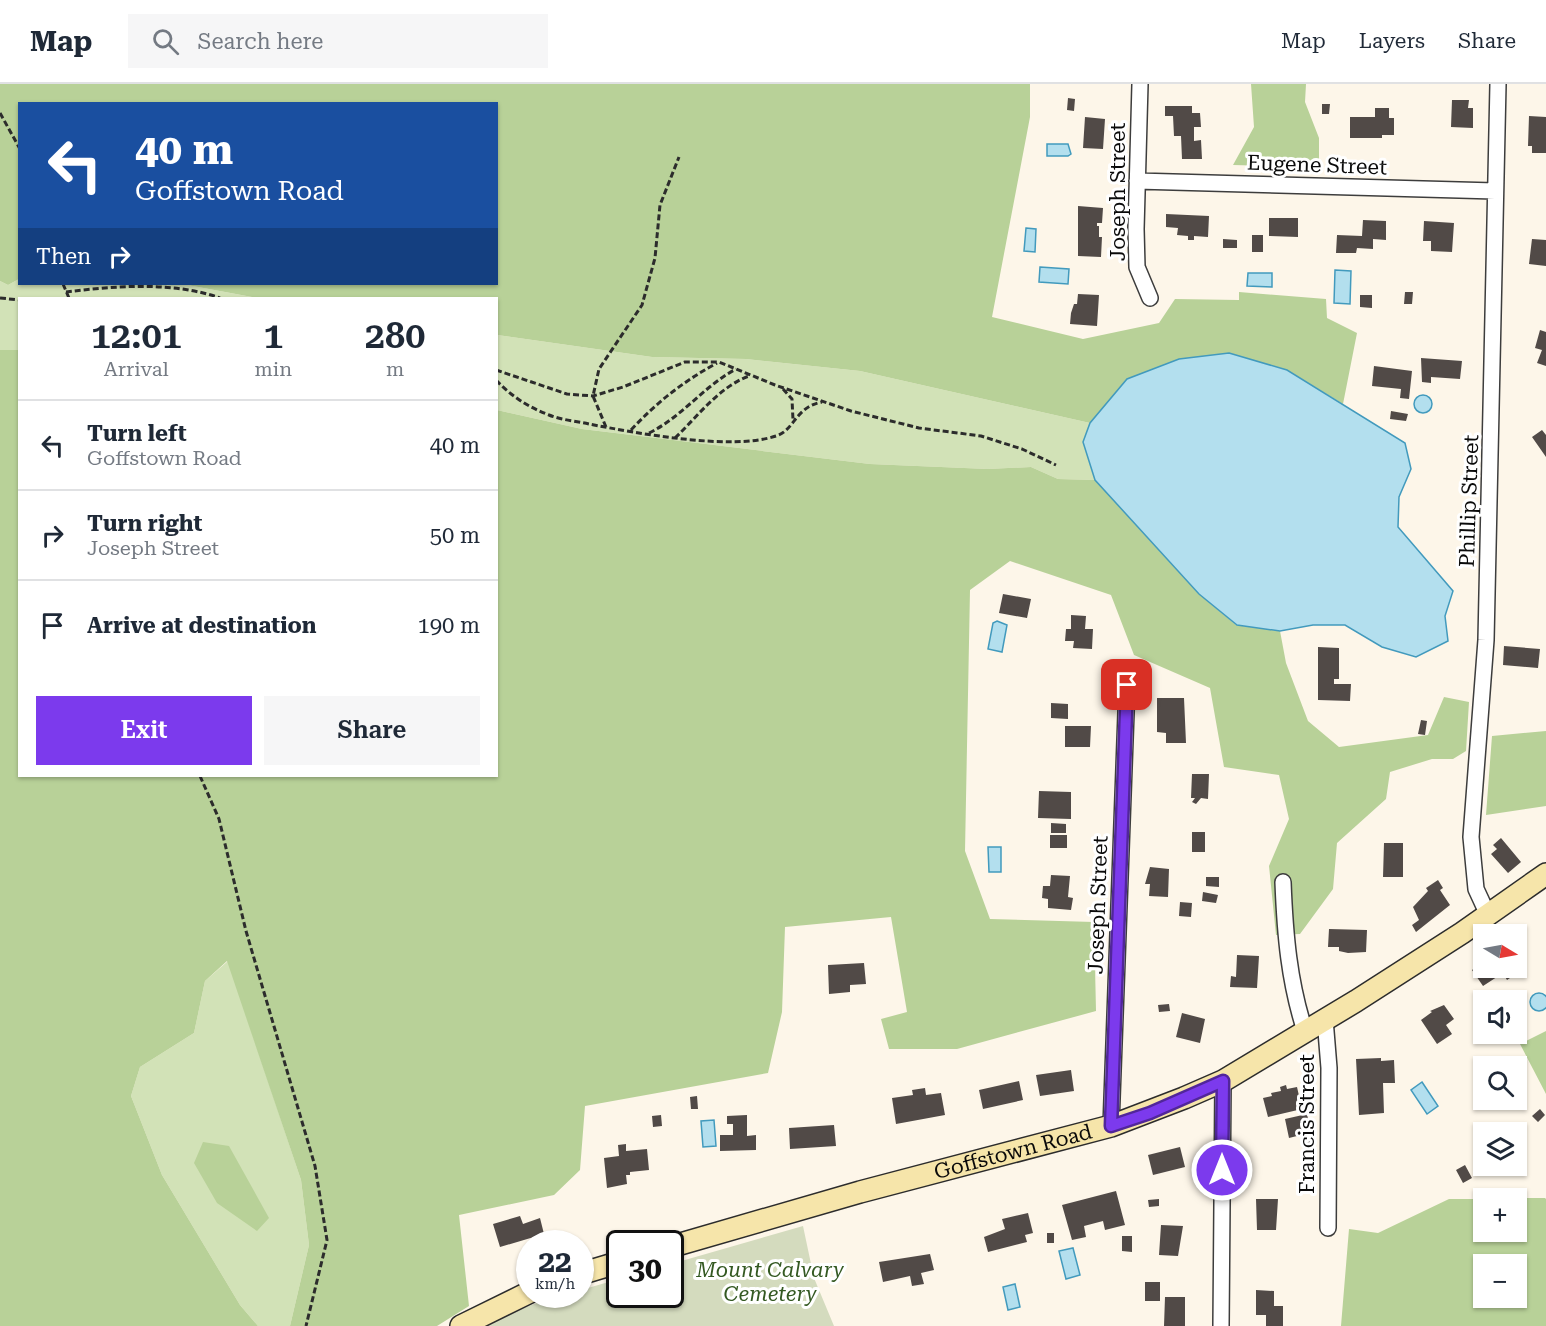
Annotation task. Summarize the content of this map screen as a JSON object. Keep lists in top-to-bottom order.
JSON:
{
  "streets": {
    "main road": ["Goffstown Road"],
    "street": [
      "Eugene Street",
      "Joseph Street",
      "Phillip Street",
      "Francis Street"
    ]
  },
  "crossings": [
    ["Eugene Street", "Joseph Street"],
    ["Eugene Street", "Phillip Street"],
    ["Joseph Street", "Goffstown Road"],
    ["Phillip Street", "Goffstown Road"],
    ["Francis Street", "Goffstown Road"]
  ],
  "parks": ["Mount Calvary Cemetery"],
  "north": "right",
  "page": {
    "header": "Map",
    "search": "Search here",
    "nav": ["Map", "Layers", "Share"],
    "turn": ["40 m", "Goffstown Road"],
    "then": "Then",
    "eta": [
      "12:01",
      "Arrival",
      "1",
      "min",
      "280",
      "m"
    ],
    "list": [
      {
        "name": "Turn left",
        "note": "Goffstown Road",
        "value": "40 m"
      },
      {
        "name": "Turn right",
        "note": "Joseph Street",
        "value": "50 m"
      },
      {
        "name": "Arrive at destination",
        "value": "190 m"
      }
    ],
    "buttons": ["Exit", "Share"],
    "map_buttons": ["+", "−"],
    "speed": "22 km/h",
    "limit": "30"
  }
}
